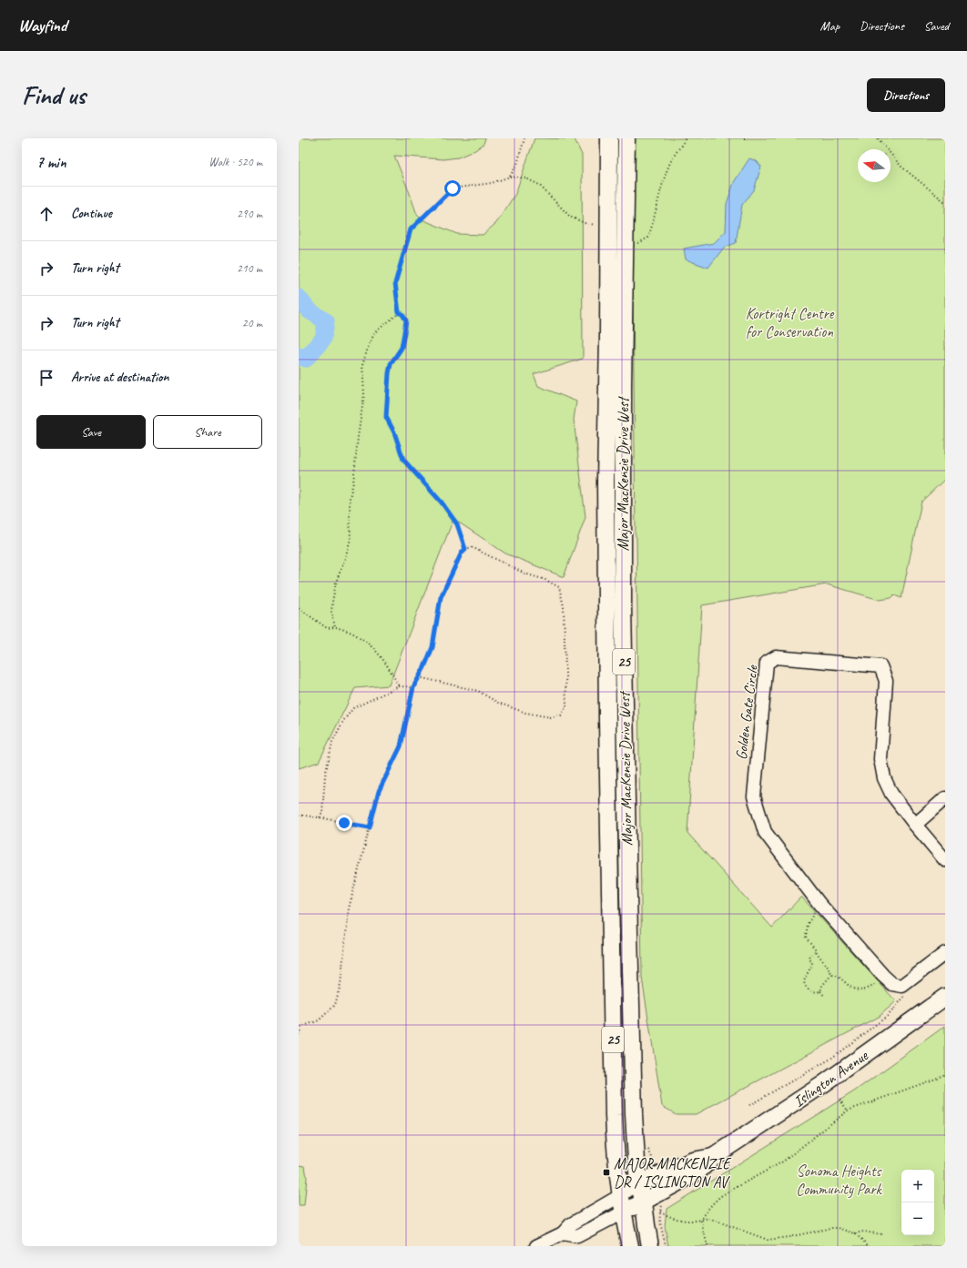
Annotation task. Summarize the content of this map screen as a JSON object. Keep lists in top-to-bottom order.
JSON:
{
  "streets": {
    "main road": ["Major MacKenzie Drive West", "25", "Islington Avenue"],
    "street": ["Golden Gate Circle"]
  },
  "crossings": [
    ["Major MacKenzie Drive West", "Islington Avenue"]
  ],
  "parks": ["Kortright Centre for Conservation", "Sonoma Heights Community Park"],
  "places": {
    "transit": ["MAJOR MACKENZIE DR / ISLINGTON AV"]
  },
  "north": "left",
  "page": {
    "header": "Wayfind",
    "nav": ["Map", "Directions", "Saved"],
    "buttons": [
      "Directions",
      ["Save", "Share"]
    ],
    "title": "Find us",
    "heading": ["7 min", "Walk · 520 m"],
    "list": [
      ["Continue", "290 m"],
      ["Turn right", "210 m"],
      ["Turn right", "20 m"],
      "Arrive at destination"
    ],
    "map_buttons": ["+", "−"]
  }
}
